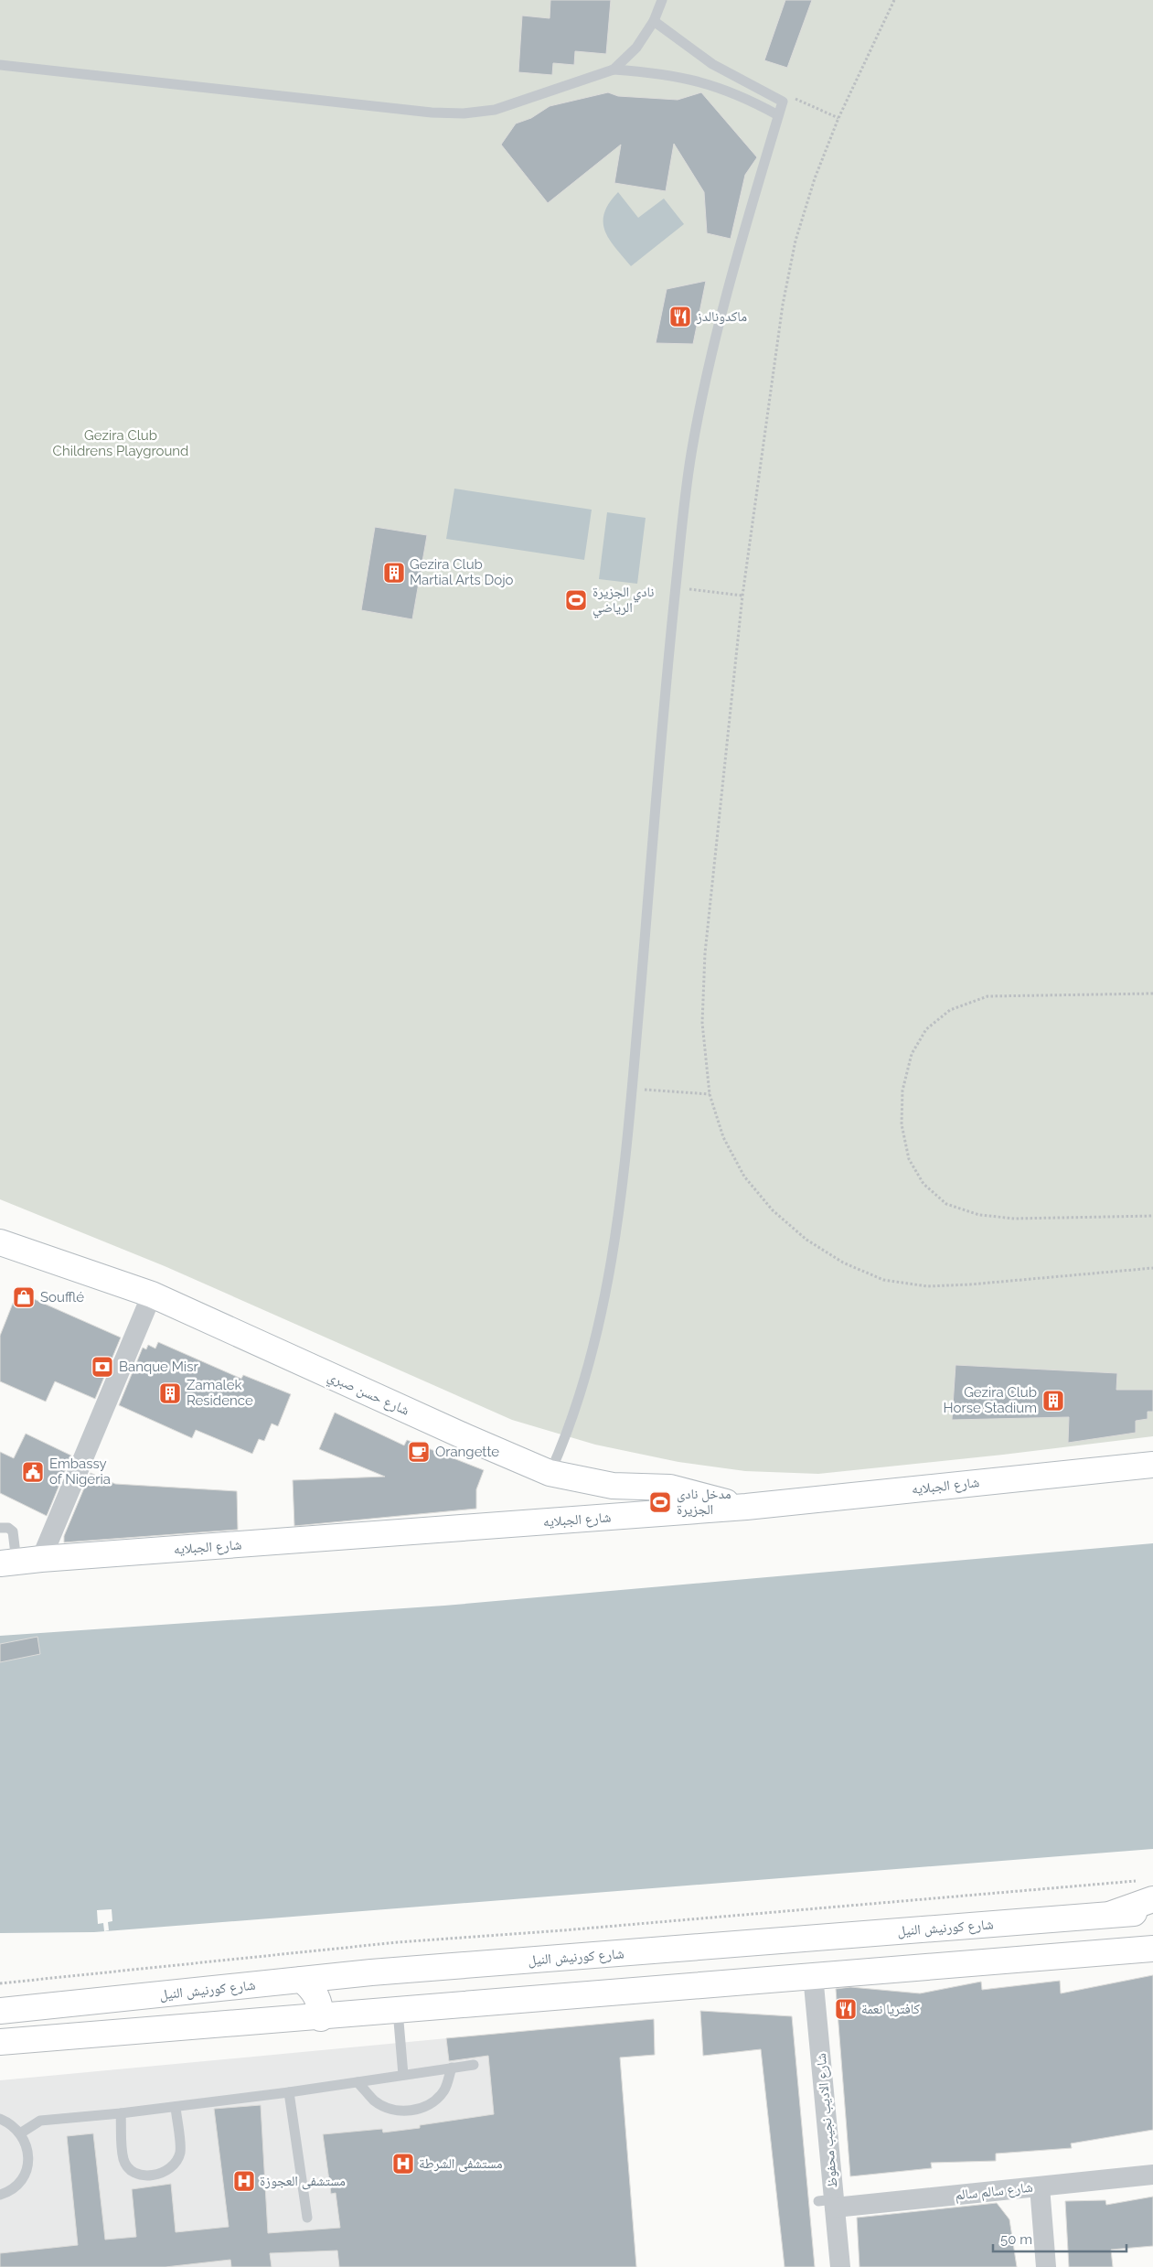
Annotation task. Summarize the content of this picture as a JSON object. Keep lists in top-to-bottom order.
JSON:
{
  "streets": {
    "main road": ["شارع حسن صبري", "شارع الجبلايه", "شارع كورنيش النيل"],
    "street": ["شارع الاديب نجيب محفوظ", "شارع سالم سالم"]
  },
  "crossings": [
    ["شارع حسن صبري", "شارع الجبلايه"],
    ["شارع الاديب نجيب محفوظ", "شارع سالم سالم"]
  ],
  "parks": ["Gezira Club Childrens Playground"],
  "places": {
    "restaurant": ["ماكدونالدز", "كافتريا نعمة"],
    "building": ["Gezira Club Martial Arts Dojo", "Zamalek Residence", "Gezira Club Horse Stadium"],
    "sports": ["نادي الجزيرة الرياضي", "مدخل نادى الجزيرة"],
    "shop": ["Soufflé"],
    "bank": ["Banque Misr"],
    "cafe": ["Orangette"],
    "public building": ["Embassy of Nigeria"],
    "hospital": ["مستشفى الشرطة", "مستشفى العجوزة"]
  },
  "scale_bar": "50 m"
}
